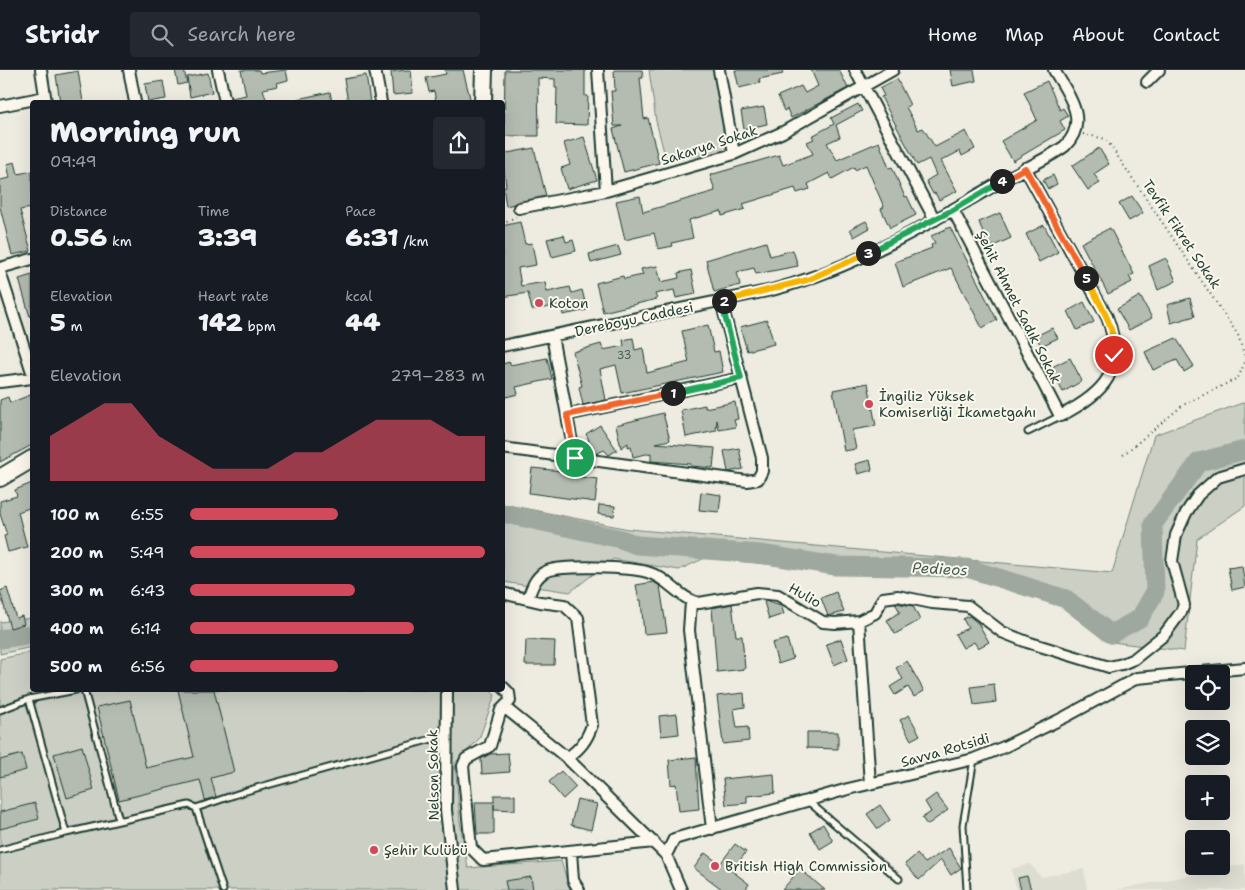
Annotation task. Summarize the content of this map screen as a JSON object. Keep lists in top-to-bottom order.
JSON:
{
  "streets": {
    "street": [
      "Sakarya Sokak",
      "Şehit Ahmet Sadık Sokak",
      "Dereboyu Caddesi",
      "Hulio",
      "Savva Rotsidi",
      "Nelson Sokak"
    ],
    "path": ["Tevfik Fikret Sokak"]
  },
  "crossings": [
    ["Şehit Ahmet Sadık Sokak", "Dereboyu Caddesi"]
  ],
  "water": ["Pedieos"],
  "places": [
    "Koton",
    "İngiliz Yüksek Komiserliği İkametgahı",
    "Şehir Kulübü",
    "British High Commission"
  ],
  "house_numbers": ["33"],
  "page": {
    "header": "Stridr",
    "search": "Search here",
    "nav": [
      "Home",
      "Map",
      "About",
      "Contact"
    ],
    "heading": ["Morning run", "09:49"],
    "pins": [
      "4",
      "3",
      "5",
      "2",
      "1"
    ],
    "stats": [
      ["Distance", "0.56 km"],
      ["Time", "3:39"],
      ["Pace", "6:31 /km"],
      ["Elevation", "5 m"],
      ["Heart rate", "142 bpm"],
      ["kcal", "44"]
    ],
    "chart": ["Elevation", "279–283 m"],
    "list": [
      {
        "name": "100 m",
        "note": "6:55"
      },
      {
        "name": "200 m",
        "note": "5:49"
      },
      {
        "name": "300 m",
        "note": "6:43"
      },
      {
        "name": "400 m",
        "note": "6:14"
      },
      {
        "name": "500 m",
        "note": "6:56"
      }
    ],
    "map_buttons": ["+", "−"]
  }
}
